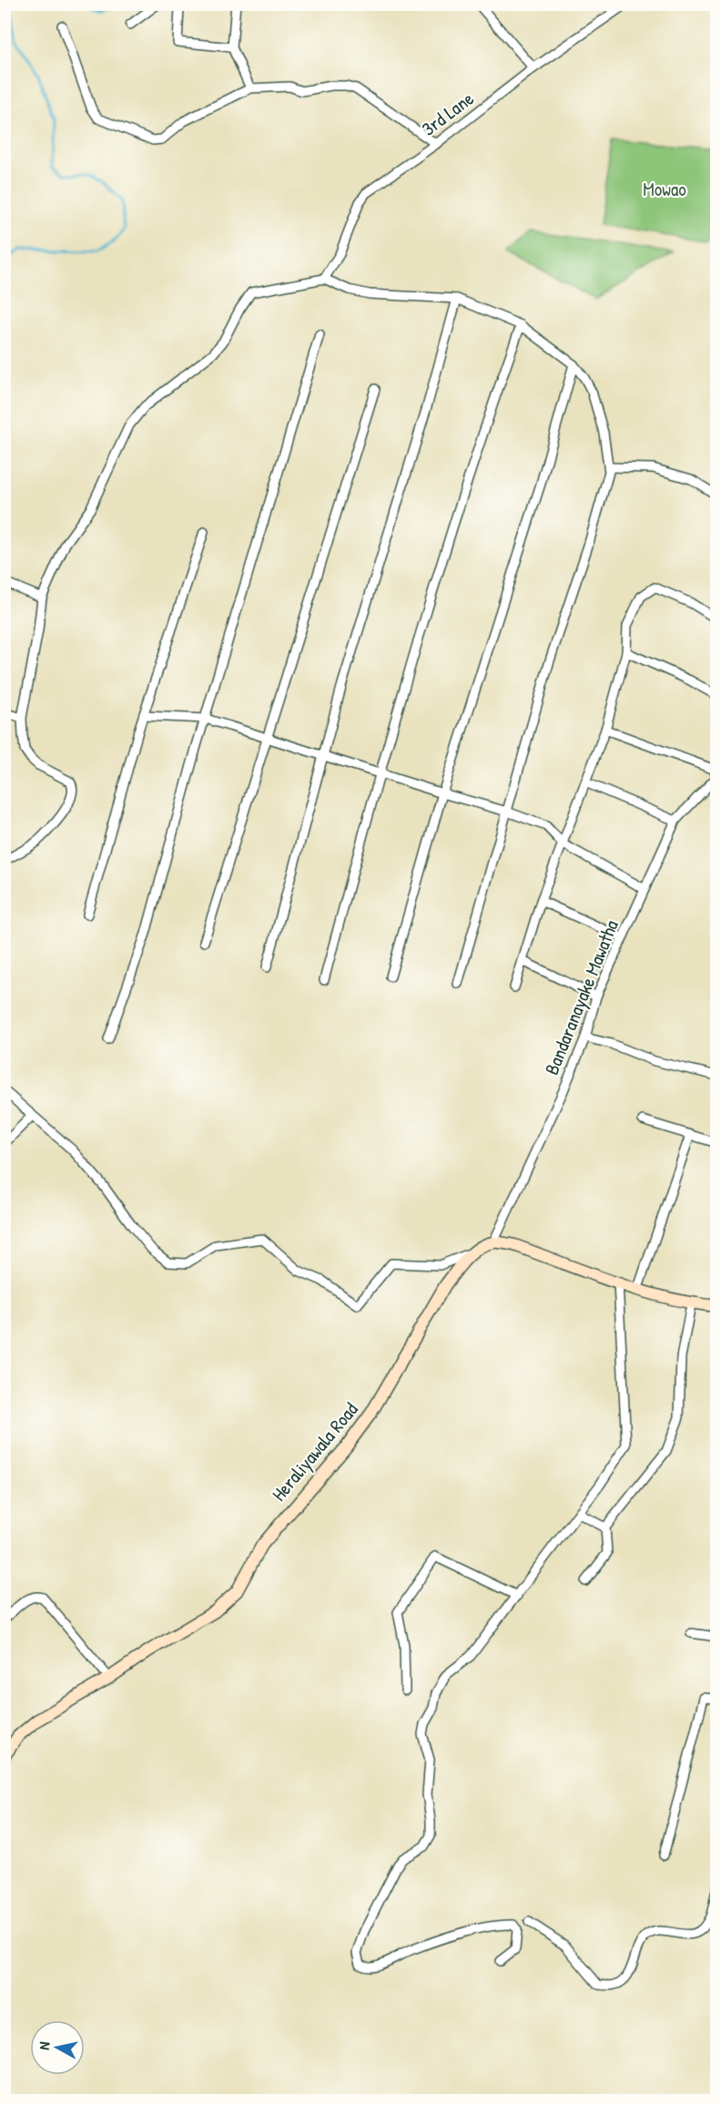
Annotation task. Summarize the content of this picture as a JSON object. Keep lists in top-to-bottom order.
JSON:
{
  "streets": {
    "street": ["3rd Lane", "Bandaranayake Mawatha", "Heraliyawala Road"]
  },
  "crossings": [
    ["Bandaranayake Mawatha", "Heraliyawala Road"]
  ],
  "parks": ["Mowao"],
  "north": "left"
}
